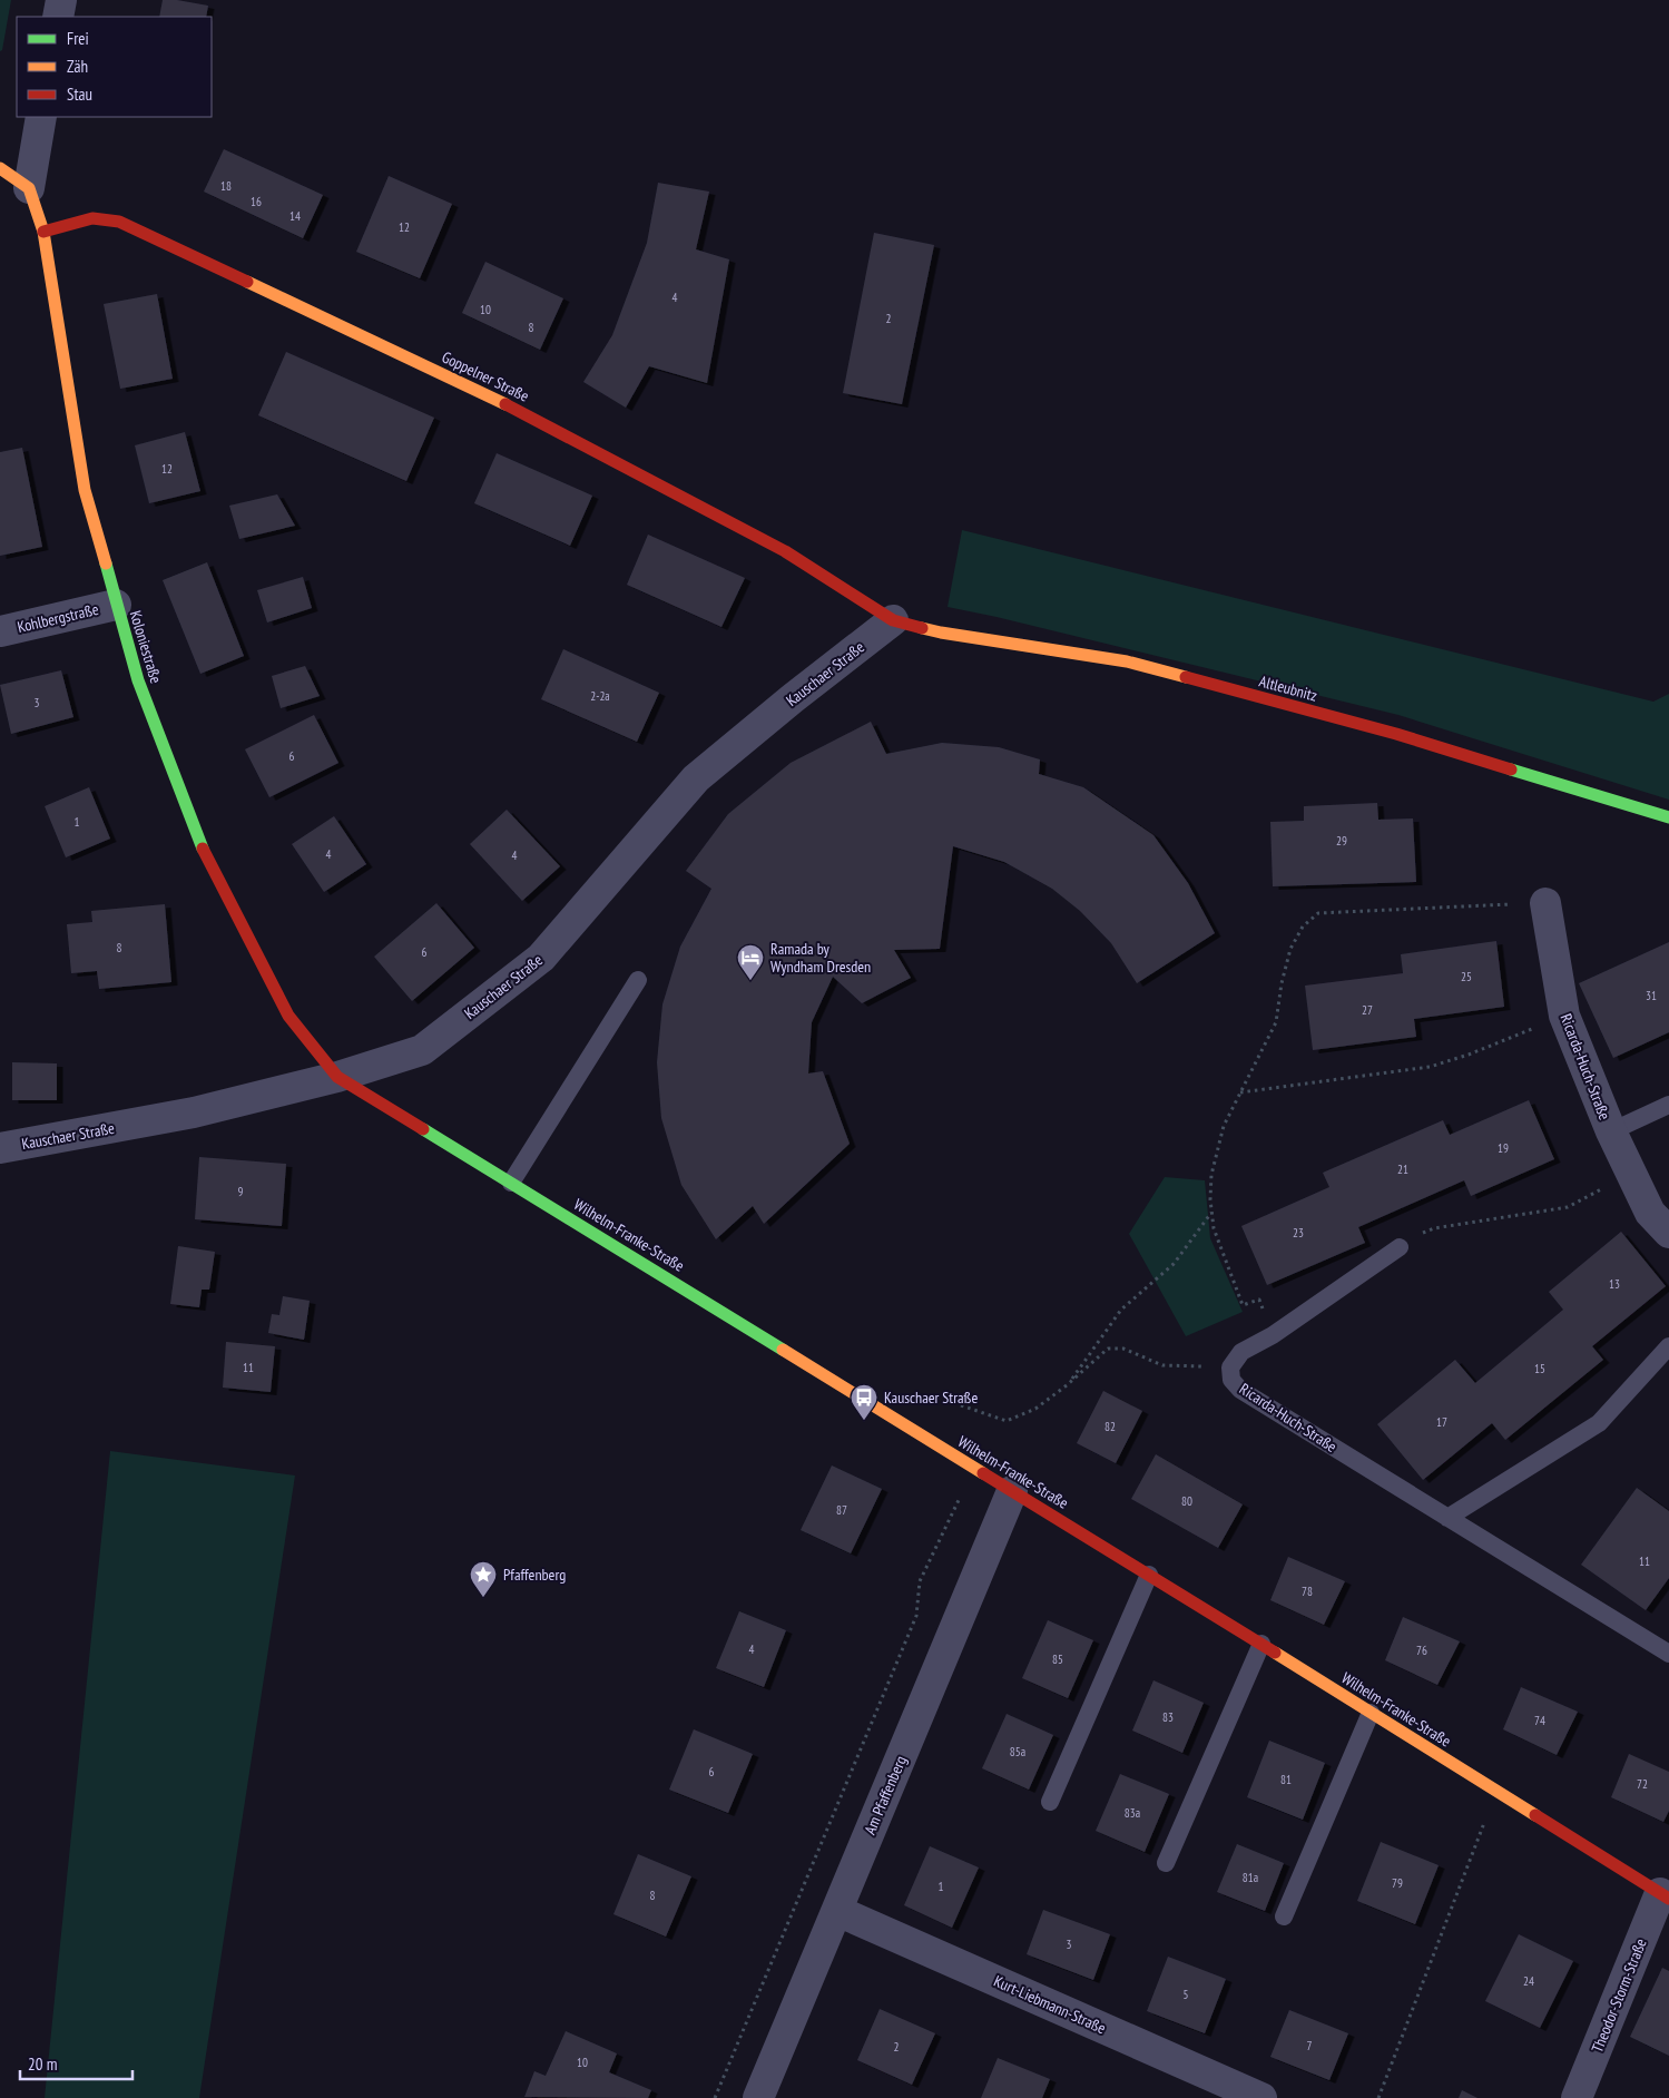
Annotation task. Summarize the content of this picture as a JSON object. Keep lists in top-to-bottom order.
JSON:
{
  "streets": {
    "street": [
      "Goppelner Straße",
      "Kohlbergstraße",
      "Koloniestraße",
      "Kauschaer Straße",
      "Altleubnitz",
      "Ricarda-Huch-Straße",
      "Wilhelm-Franke-Straße",
      "Am Pfaffenberg",
      "Theodor-Storm-Straße",
      "Kurt-Liebmann-Straße"
    ]
  },
  "crossings": [
    ["Goppelner Straße", "Koloniestraße"],
    ["Goppelner Straße", "Kauschaer Straße"],
    ["Goppelner Straße", "Altleubnitz"],
    ["Kohlbergstraße", "Koloniestraße"],
    ["Koloniestraße", "Kauschaer Straße"],
    ["Koloniestraße", "Wilhelm-Franke-Straße"],
    ["Kauschaer Straße", "Altleubnitz"],
    ["Kauschaer Straße", "Wilhelm-Franke-Straße"],
    ["Wilhelm-Franke-Straße", "Am Pfaffenberg"],
    ["Wilhelm-Franke-Straße", "Theodor-Storm-Straße"],
    ["Am Pfaffenberg", "Kurt-Liebmann-Straße"]
  ],
  "places": {
    "hotel": ["Ramada by Wyndham Dresden"],
    "bus stop": ["Kauschaer Straße"],
    "place": ["Pfaffenberg"]
  },
  "house_numbers": [
    "18",
    "16",
    "14",
    "12",
    "4",
    "10",
    "2",
    "8",
    "12",
    "2-2a",
    "3",
    "6",
    "1",
    "29",
    "4",
    "4",
    "8",
    "6",
    "25",
    "31",
    "27",
    "19",
    "21",
    "9",
    "23",
    "13",
    "11",
    "15",
    "17",
    "82",
    "80",
    "87",
    "11",
    "78",
    "4",
    "76",
    "85",
    "83",
    "74",
    "85a",
    "6",
    "81",
    "72",
    "83a",
    "81a",
    "79",
    "1",
    "8",
    "3",
    "24",
    "5",
    "7",
    "2",
    "10"
  ],
  "legend": ["Frei", "Zäh", "Stau"],
  "scale_bar": "20 m"
}
